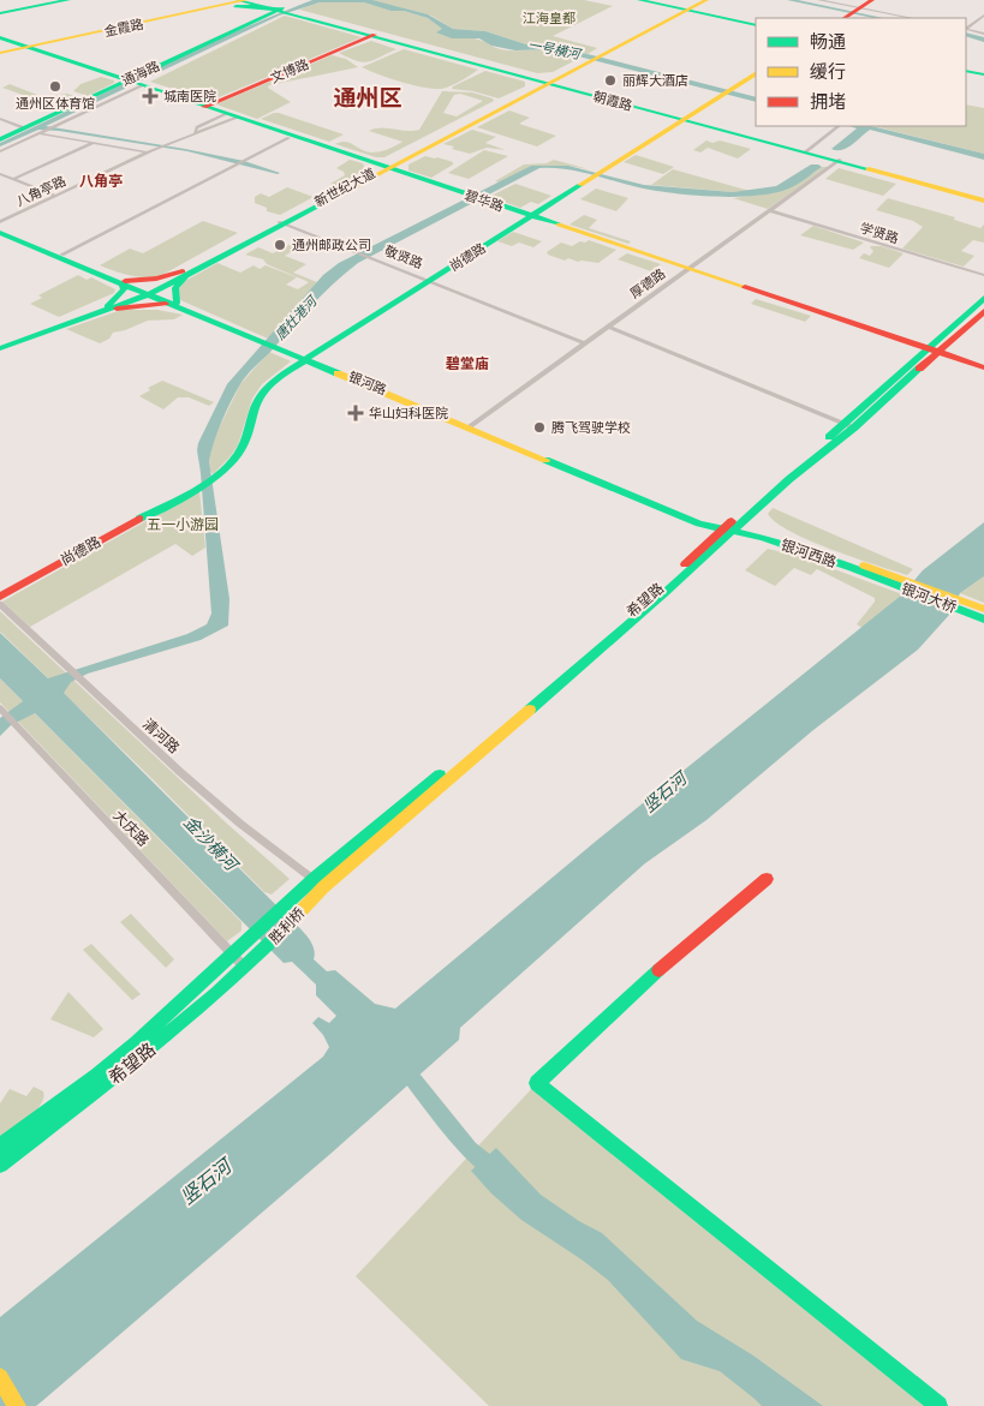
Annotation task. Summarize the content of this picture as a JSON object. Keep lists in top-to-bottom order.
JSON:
{
  "streets": {
    "main road": [
      "金霞路",
      "文博路",
      "通海路",
      "朝霞路",
      "新世纪大道",
      "碧华路",
      "尚德路",
      "银河路",
      "银河西路",
      "银河大桥",
      "希望路",
      "胜利桥"
    ],
    "street": [
      "八角亭路",
      "学贤路",
      "敬贤路",
      "厚德路",
      "清河路",
      "大庆路"
    ]
  },
  "crossings": [
    ["金霞路", "朝霞路"],
    ["金霞路", "碧华路"],
    ["文博路", "朝霞路"],
    ["文博路", "碧华路"],
    ["通海路", "朝霞路"],
    ["通海路", "碧华路"],
    ["朝霞路", "新世纪大道"],
    ["朝霞路", "尚德路"],
    ["朝霞路", "厚德路"],
    ["新世纪大道", "碧华路"],
    ["新世纪大道", "敬贤路"],
    ["新世纪大道", "银河路"],
    ["碧华路", "尚德路"],
    ["碧华路", "厚德路"],
    ["碧华路", "希望路"],
    ["学贤路", "厚德路"],
    ["敬贤路", "尚德路"],
    ["敬贤路", "厚德路"],
    ["尚德路", "银河路"],
    ["厚德路", "银河路"],
    ["银河路", "银河西路"],
    ["银河路", "希望路"],
    ["银河西路", "银河大桥"],
    ["银河西路", "希望路"],
    ["希望路", "清河路"],
    ["希望路", "大庆路"],
    ["希望路", "胜利桥"],
    ["清河路", "胜利桥"]
  ],
  "districts": ["通州区", "八角亭", "碧堂庙"],
  "water": [
    "一号横河",
    "唐灶港河",
    "竖石河",
    "金沙横河"
  ],
  "parks": ["江海皇都", "五一小游园"],
  "places": {
    "other": [
      "丽辉大酒店",
      "通州区体育馆",
      "通州邮政公司",
      "腾飞驾驶学校"
    ],
    "health": ["城南医院", "华山妇科医院"]
  },
  "legend": ["畅通", "缓行", "拥堵"]
}
